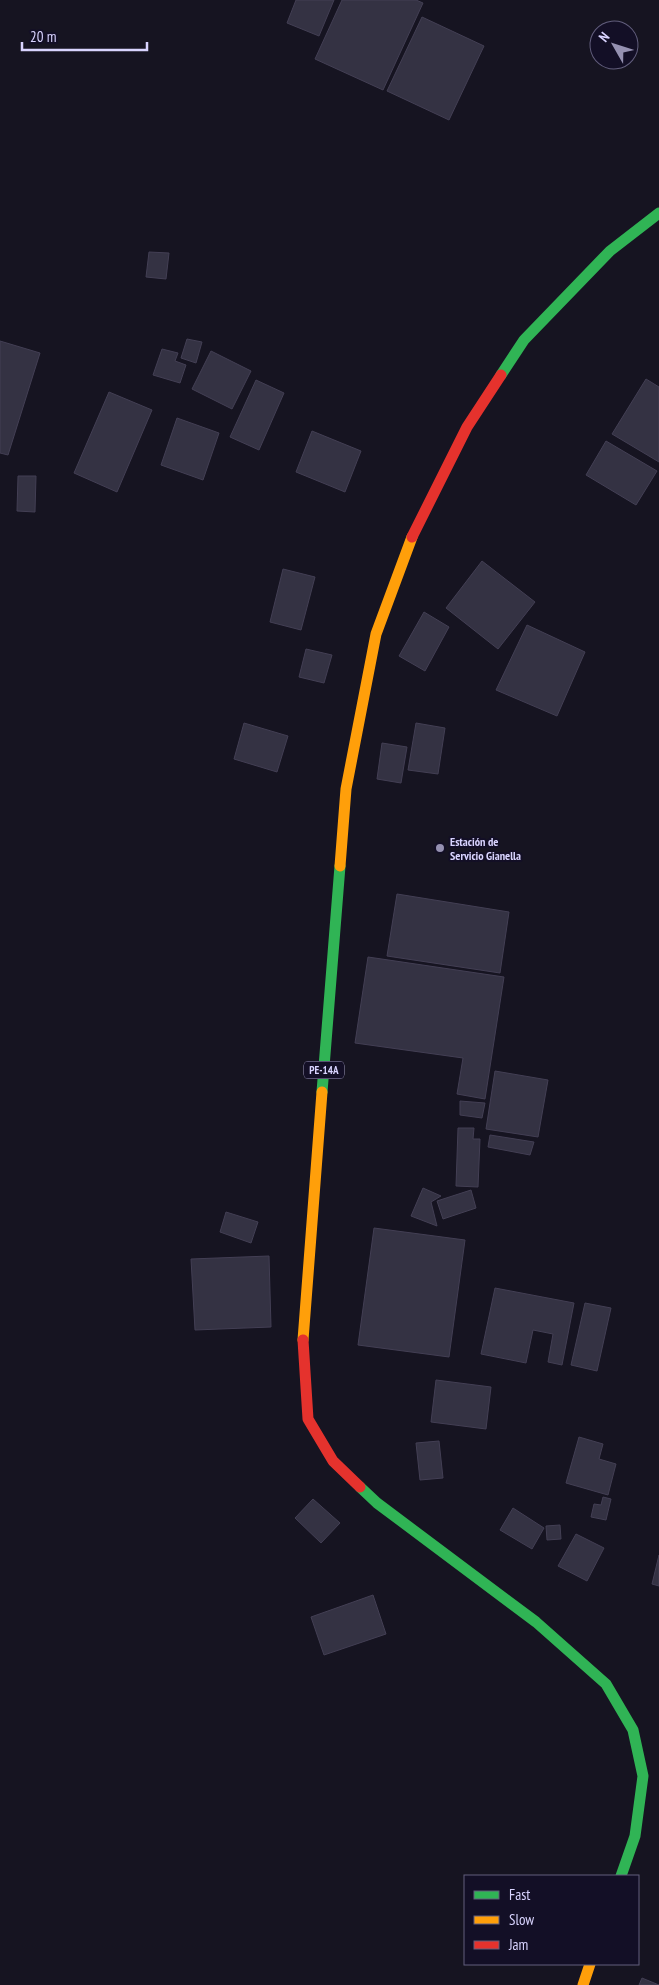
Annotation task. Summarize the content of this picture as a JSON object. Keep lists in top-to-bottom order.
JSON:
{
  "streets": {
    "main road": ["PE-14A"]
  },
  "places": ["Estación de Servicio Gianella"],
  "legend": ["Fast", "Slow", "Jam"],
  "scale_bar": "20 m",
  "north": "top left"
}
